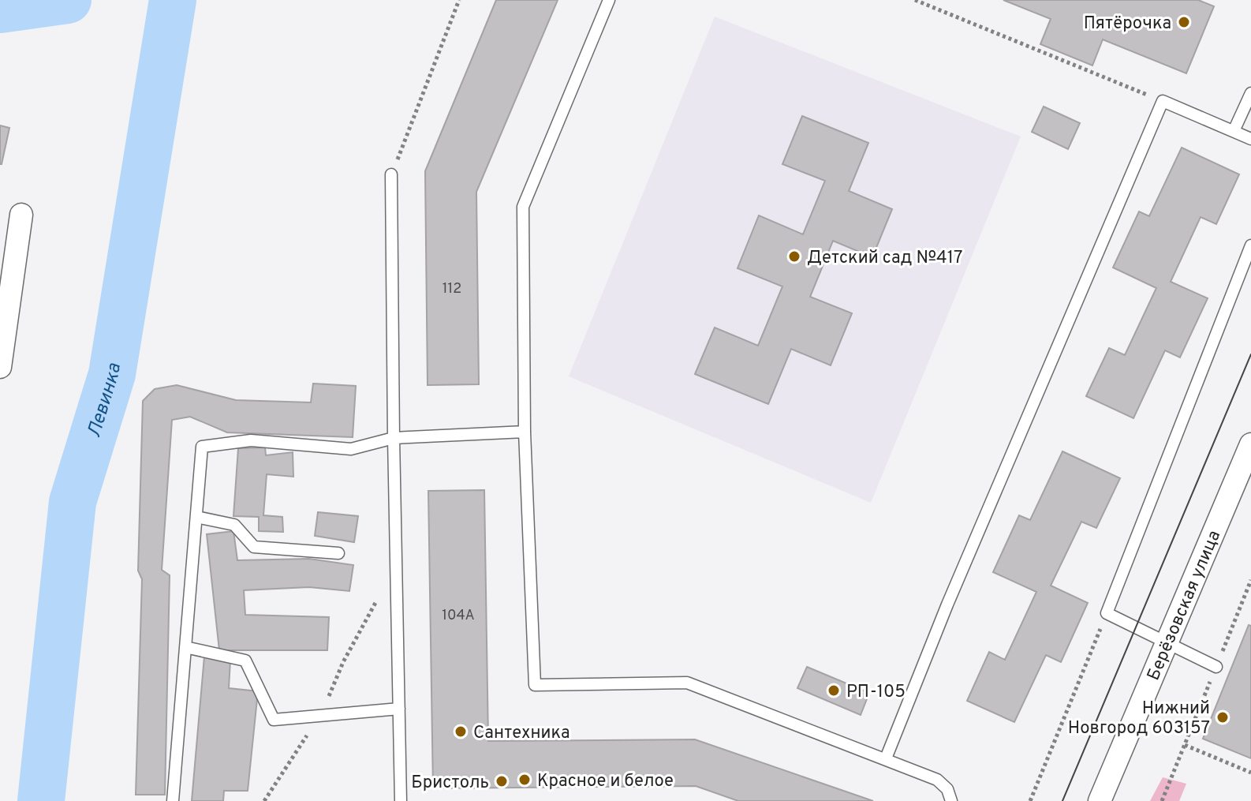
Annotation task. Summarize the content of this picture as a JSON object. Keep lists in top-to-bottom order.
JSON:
{
  "streets": {
    "street": ["Берёзовская улица"]
  },
  "water": ["Левинка"],
  "places": [
    "Пятёрочка",
    "Детский сад №417",
    "РП-105",
    "Нижний Новгород 603157",
    "Сантехника",
    "Красное и белое",
    "Бристоль"
  ],
  "house_numbers": ["112", "104А"]
}
